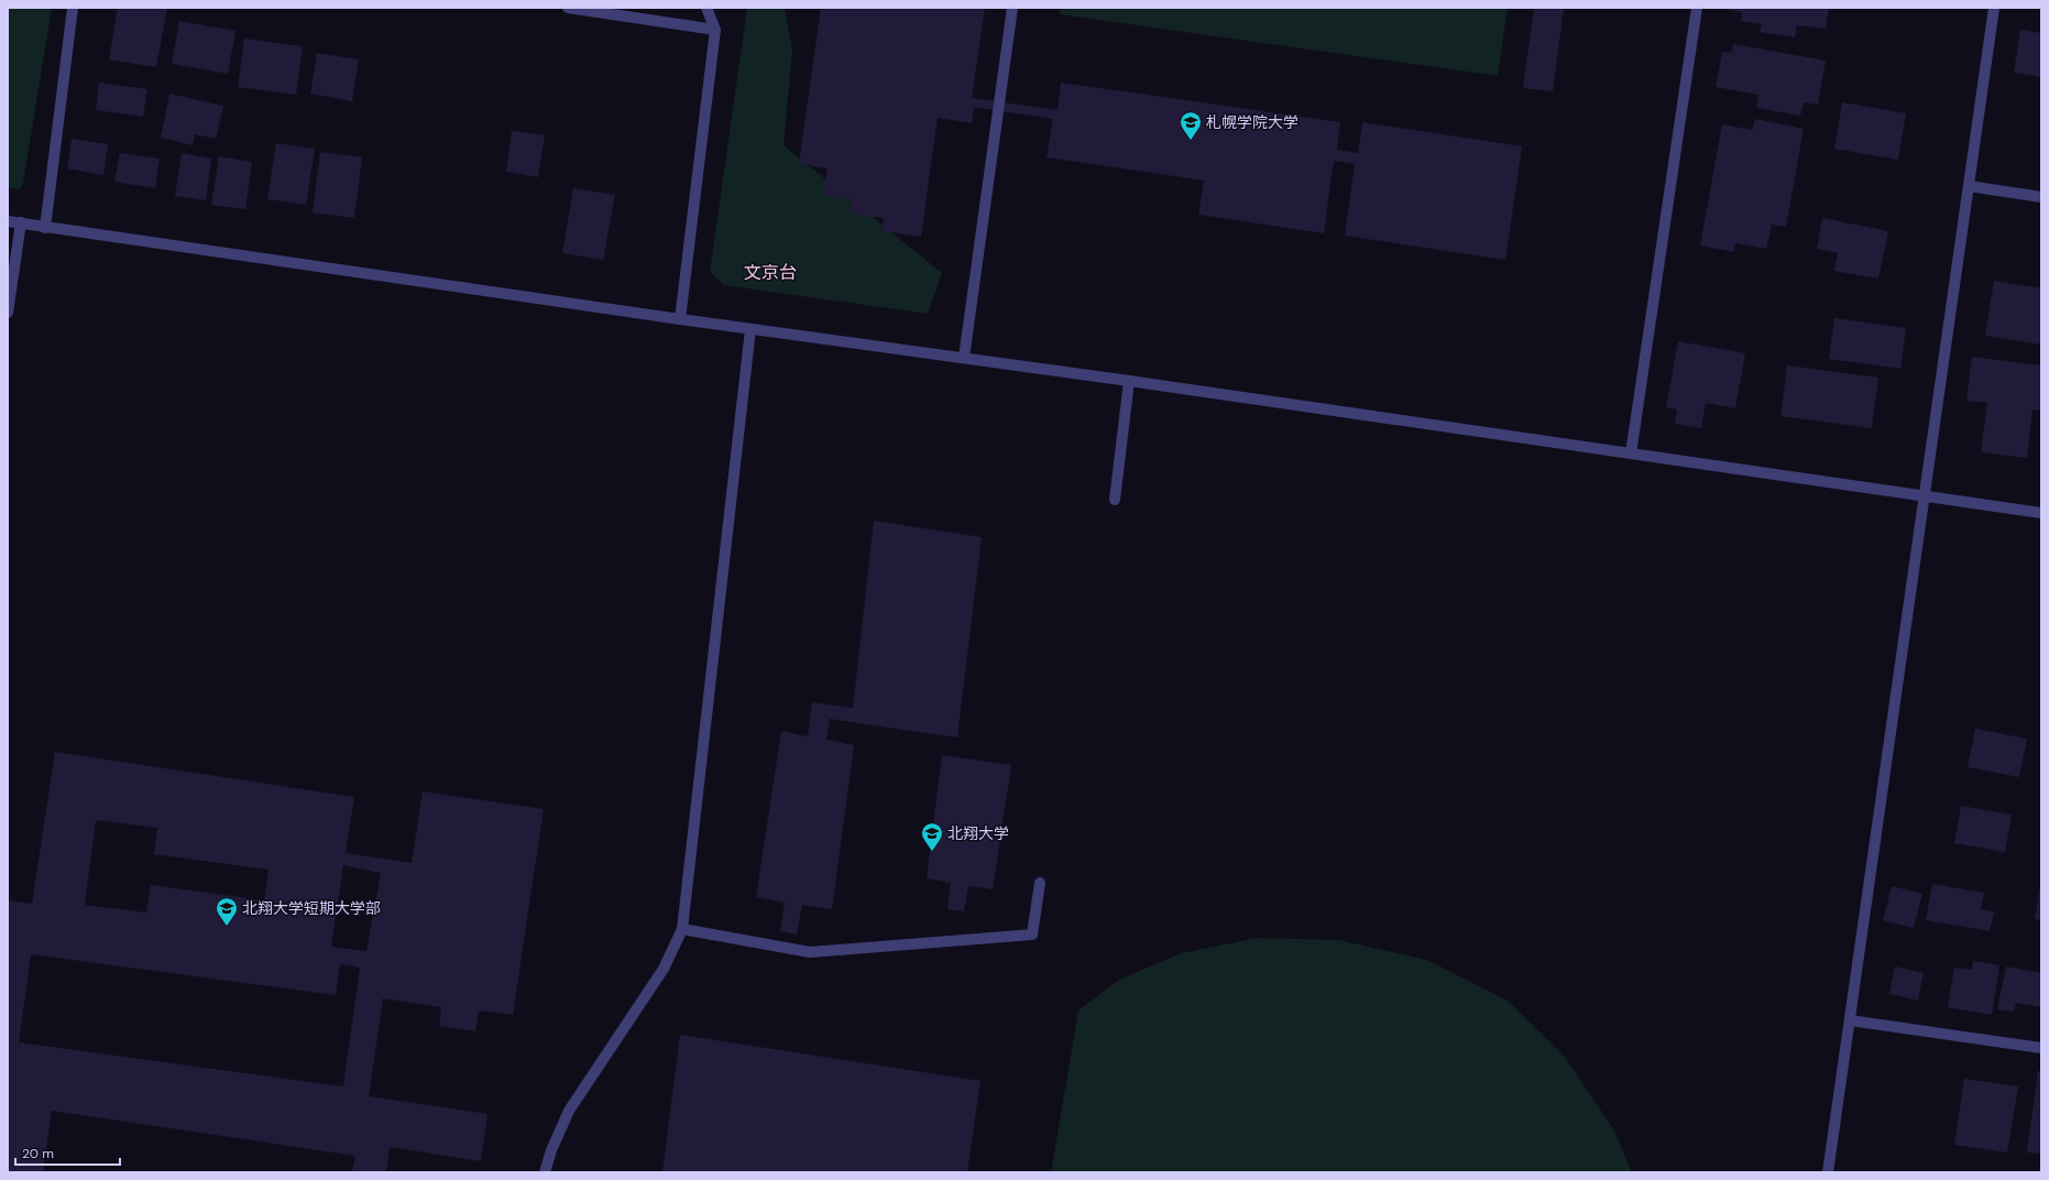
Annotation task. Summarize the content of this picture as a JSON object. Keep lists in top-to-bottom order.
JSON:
{
  "districts": ["文京台"],
  "places": {
    "school or university": ["札幌学院大学", "北翔大学", "北翔大学短期大学部"]
  },
  "scale_bar": "20 m"
}
